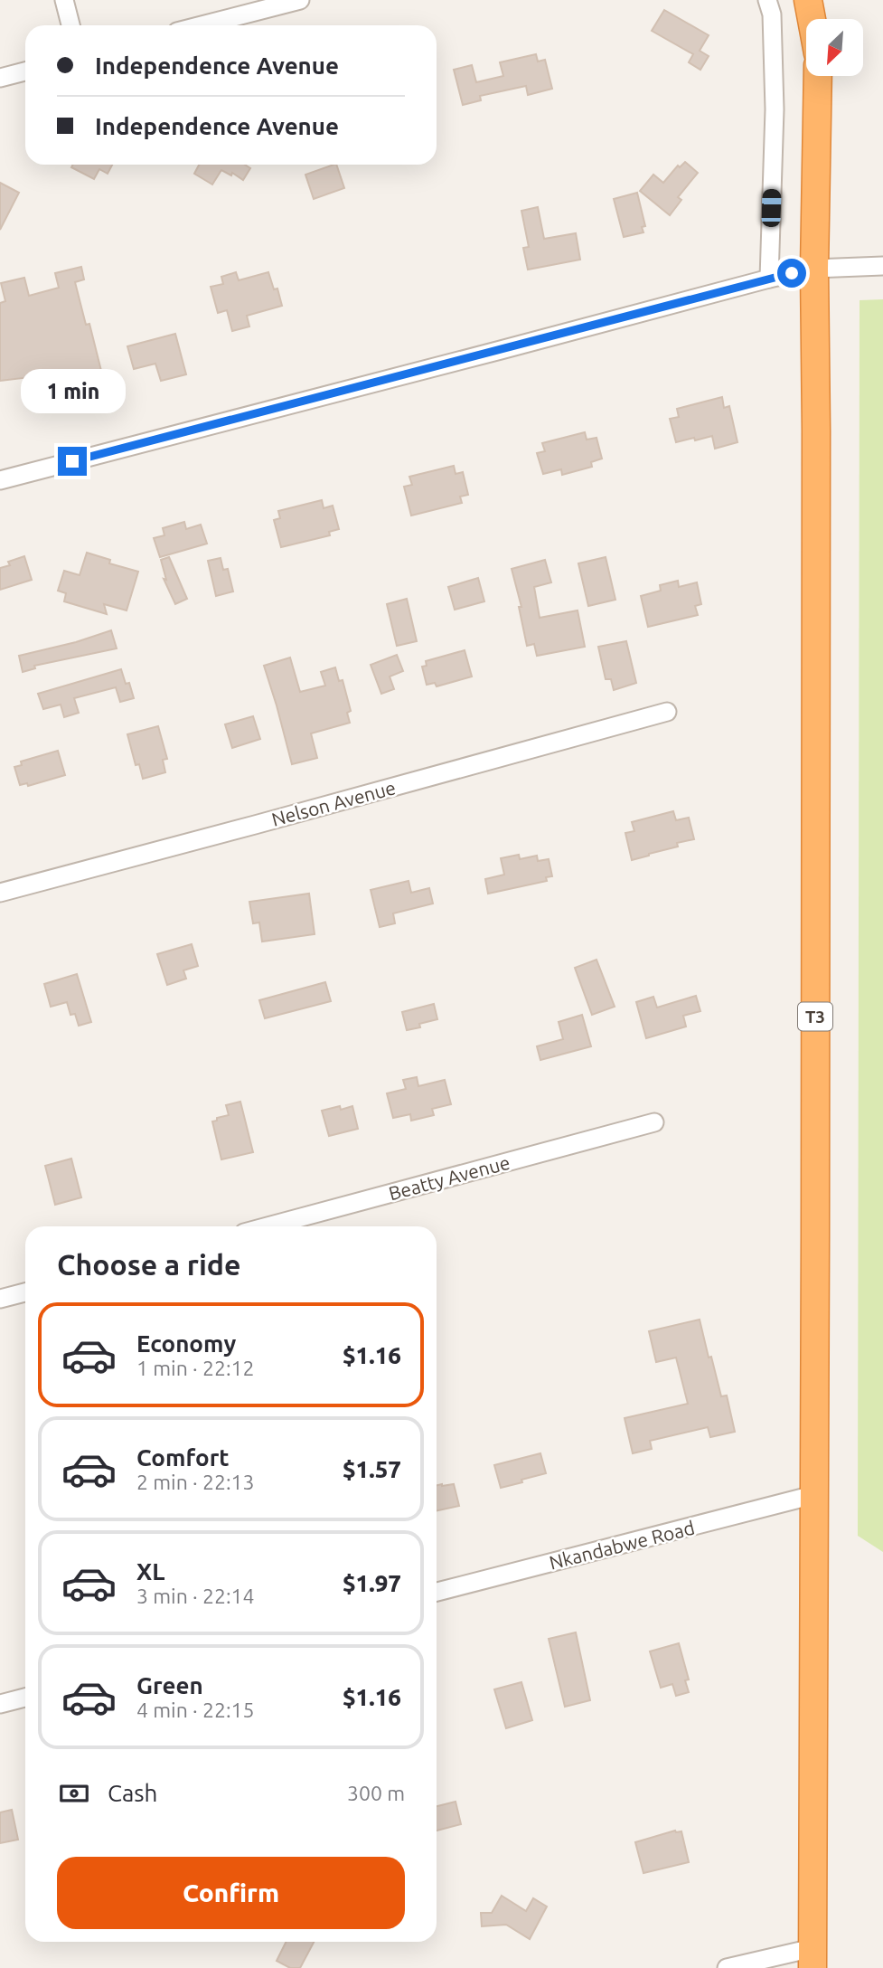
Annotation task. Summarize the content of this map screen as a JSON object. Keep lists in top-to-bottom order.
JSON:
{
  "streets": {
    "highway": ["T3"],
    "street": ["Nelson Avenue", "Beatty Avenue", "Nkandabwe Road"]
  },
  "crossings": [
    ["T3", "Nkandabwe Road"]
  ],
  "north": "bottom left",
  "page": {
    "banner": ["Independence Avenue", "Independence Avenue"],
    "bubble": "1 min",
    "heading": "Choose a ride",
    "list": [
      {
        "name": "Economy",
        "note": "1 min · 22:12",
        "value": "$1.16"
      },
      {
        "name": "Comfort",
        "note": "2 min · 22:13",
        "value": "$1.57"
      },
      {
        "name": "XL",
        "note": "3 min · 22:14",
        "value": "$1.97"
      },
      {
        "name": "Green",
        "note": "4 min · 22:15",
        "value": "$1.16"
      }
    ],
    "pay": ["Cash", "300 m"],
    "buttons": "Confirm"
  }
}
